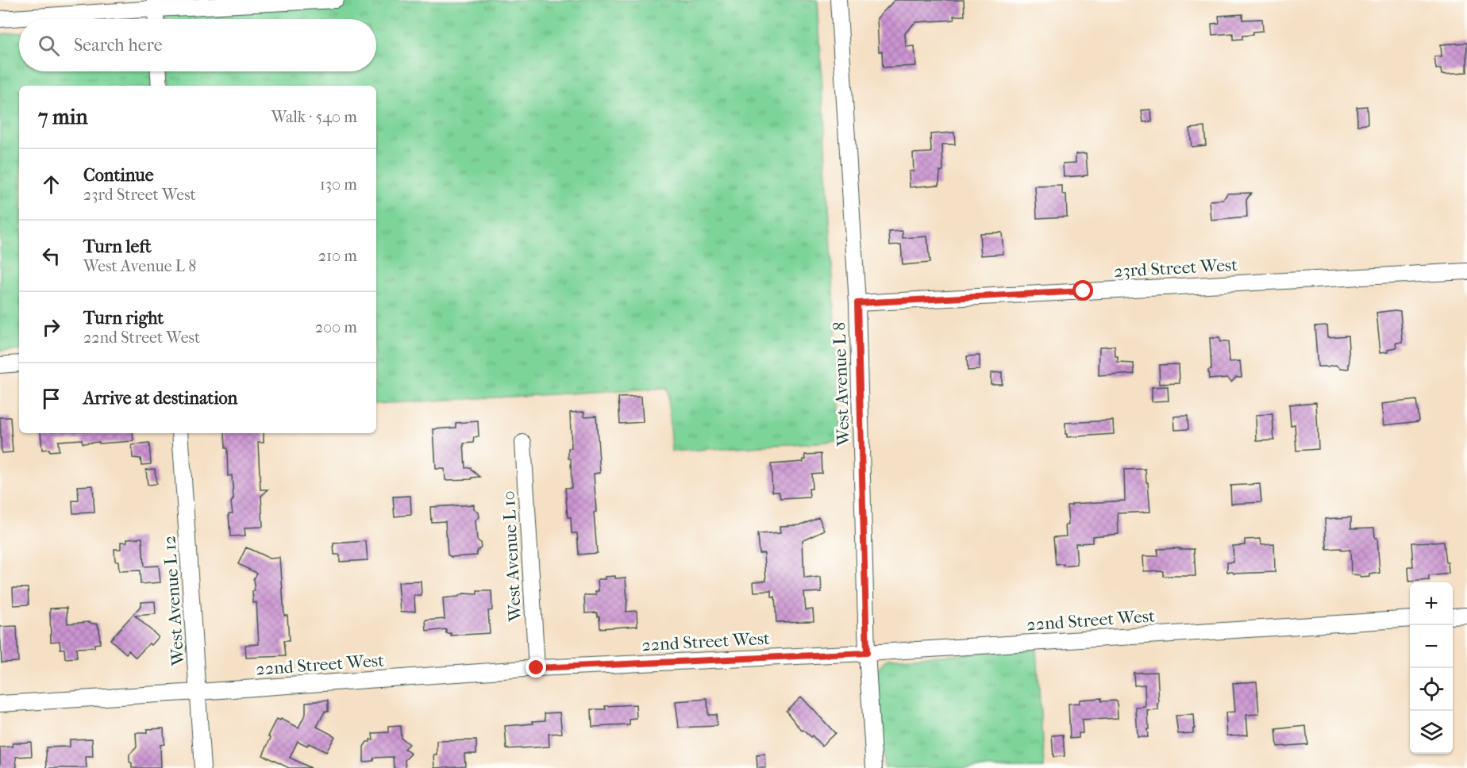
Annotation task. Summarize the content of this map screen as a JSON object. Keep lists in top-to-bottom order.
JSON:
{
  "streets": {
    "street": [
      "23rd Street West",
      "West Avenue L 8",
      "West Avenue L 10",
      "West Avenue L 12",
      "22nd Street West"
    ]
  },
  "crossings": [
    ["23rd Street West", "West Avenue L 8"],
    ["West Avenue L 8", "22nd Street West"],
    ["West Avenue L 10", "22nd Street West"],
    ["West Avenue L 12", "22nd Street West"]
  ],
  "page": {
    "search": "Search here",
    "heading": ["7 min", "Walk · 540 m"],
    "list": [
      ["Continue", "23rd Street West", "130 m"],
      ["Turn left", "West Avenue L 8", "210 m"],
      ["Turn right", "22nd Street West", "200 m"],
      "Arrive at destination"
    ],
    "map_buttons": ["+", "−"]
  }
}
